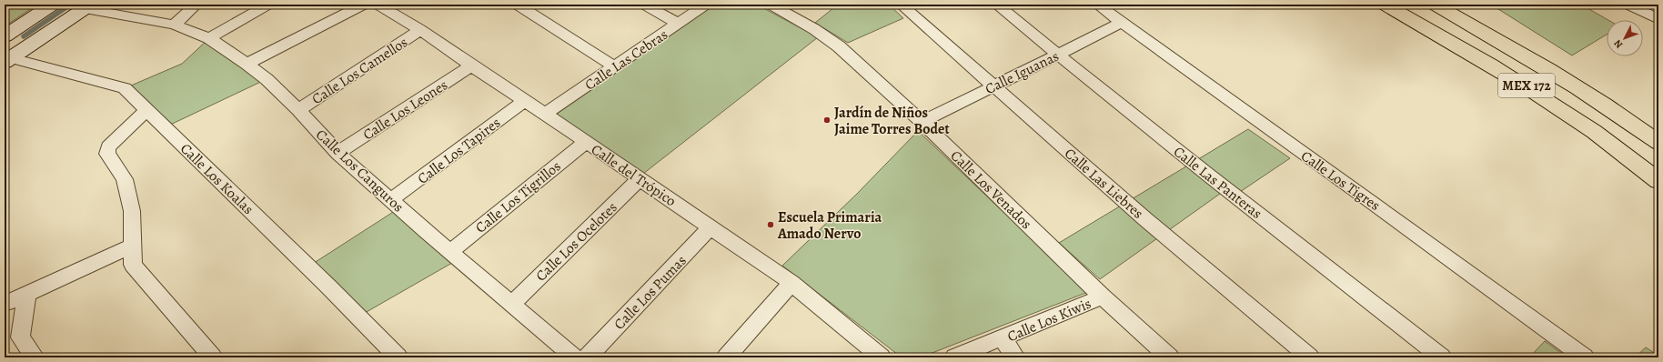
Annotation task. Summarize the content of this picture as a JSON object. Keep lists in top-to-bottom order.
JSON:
{
  "streets": {
    "main road": ["MEX 172"],
    "street": [
      "Calle Las Cebras",
      "Calle Los Camellos",
      "Calle Iguanas",
      "Calle Los Leones",
      "Calle Los Tapires",
      "Calle Los Canguros",
      "Calle del Trópico",
      "Calle Los Koalas",
      "Calle Los Tigres",
      "Calle Las Panteras",
      "Calle Las Liebres",
      "Calle Los Venados",
      "Calle Los Tigrillos",
      "Calle Los Ocelotes",
      "Calle Los Pumas",
      "Calle Los Kiwis"
    ]
  },
  "crossings": [
    ["Calle Las Cebras", "Calle del Trópico"],
    ["Calle Los Camellos", "Calle Los Canguros"],
    ["Calle Los Camellos", "Calle del Trópico"],
    ["Calle Iguanas", "Calle Los Tigres"],
    ["Calle Iguanas", "Calle Las Panteras"],
    ["Calle Iguanas", "Calle Las Liebres"],
    ["Calle Iguanas", "Calle Los Venados"],
    ["Calle Los Leones", "Calle Los Canguros"],
    ["Calle Los Leones", "Calle del Trópico"],
    ["Calle Los Tapires", "Calle Los Canguros"],
    ["Calle Los Tapires", "Calle del Trópico"],
    ["Calle Los Canguros", "Calle Los Tigrillos"],
    ["Calle Los Canguros", "Calle Los Ocelotes"],
    ["Calle del Trópico", "Calle Los Tigrillos"],
    ["Calle del Trópico", "Calle Los Ocelotes"],
    ["Calle del Trópico", "Calle Los Pumas"],
    ["Calle Los Venados", "Calle Los Kiwis"]
  ],
  "places": ["Jardín de Niños Jaime Torres Bodet", "Escuela Primaria Amado Nervo"],
  "north": "bottom left"
}
